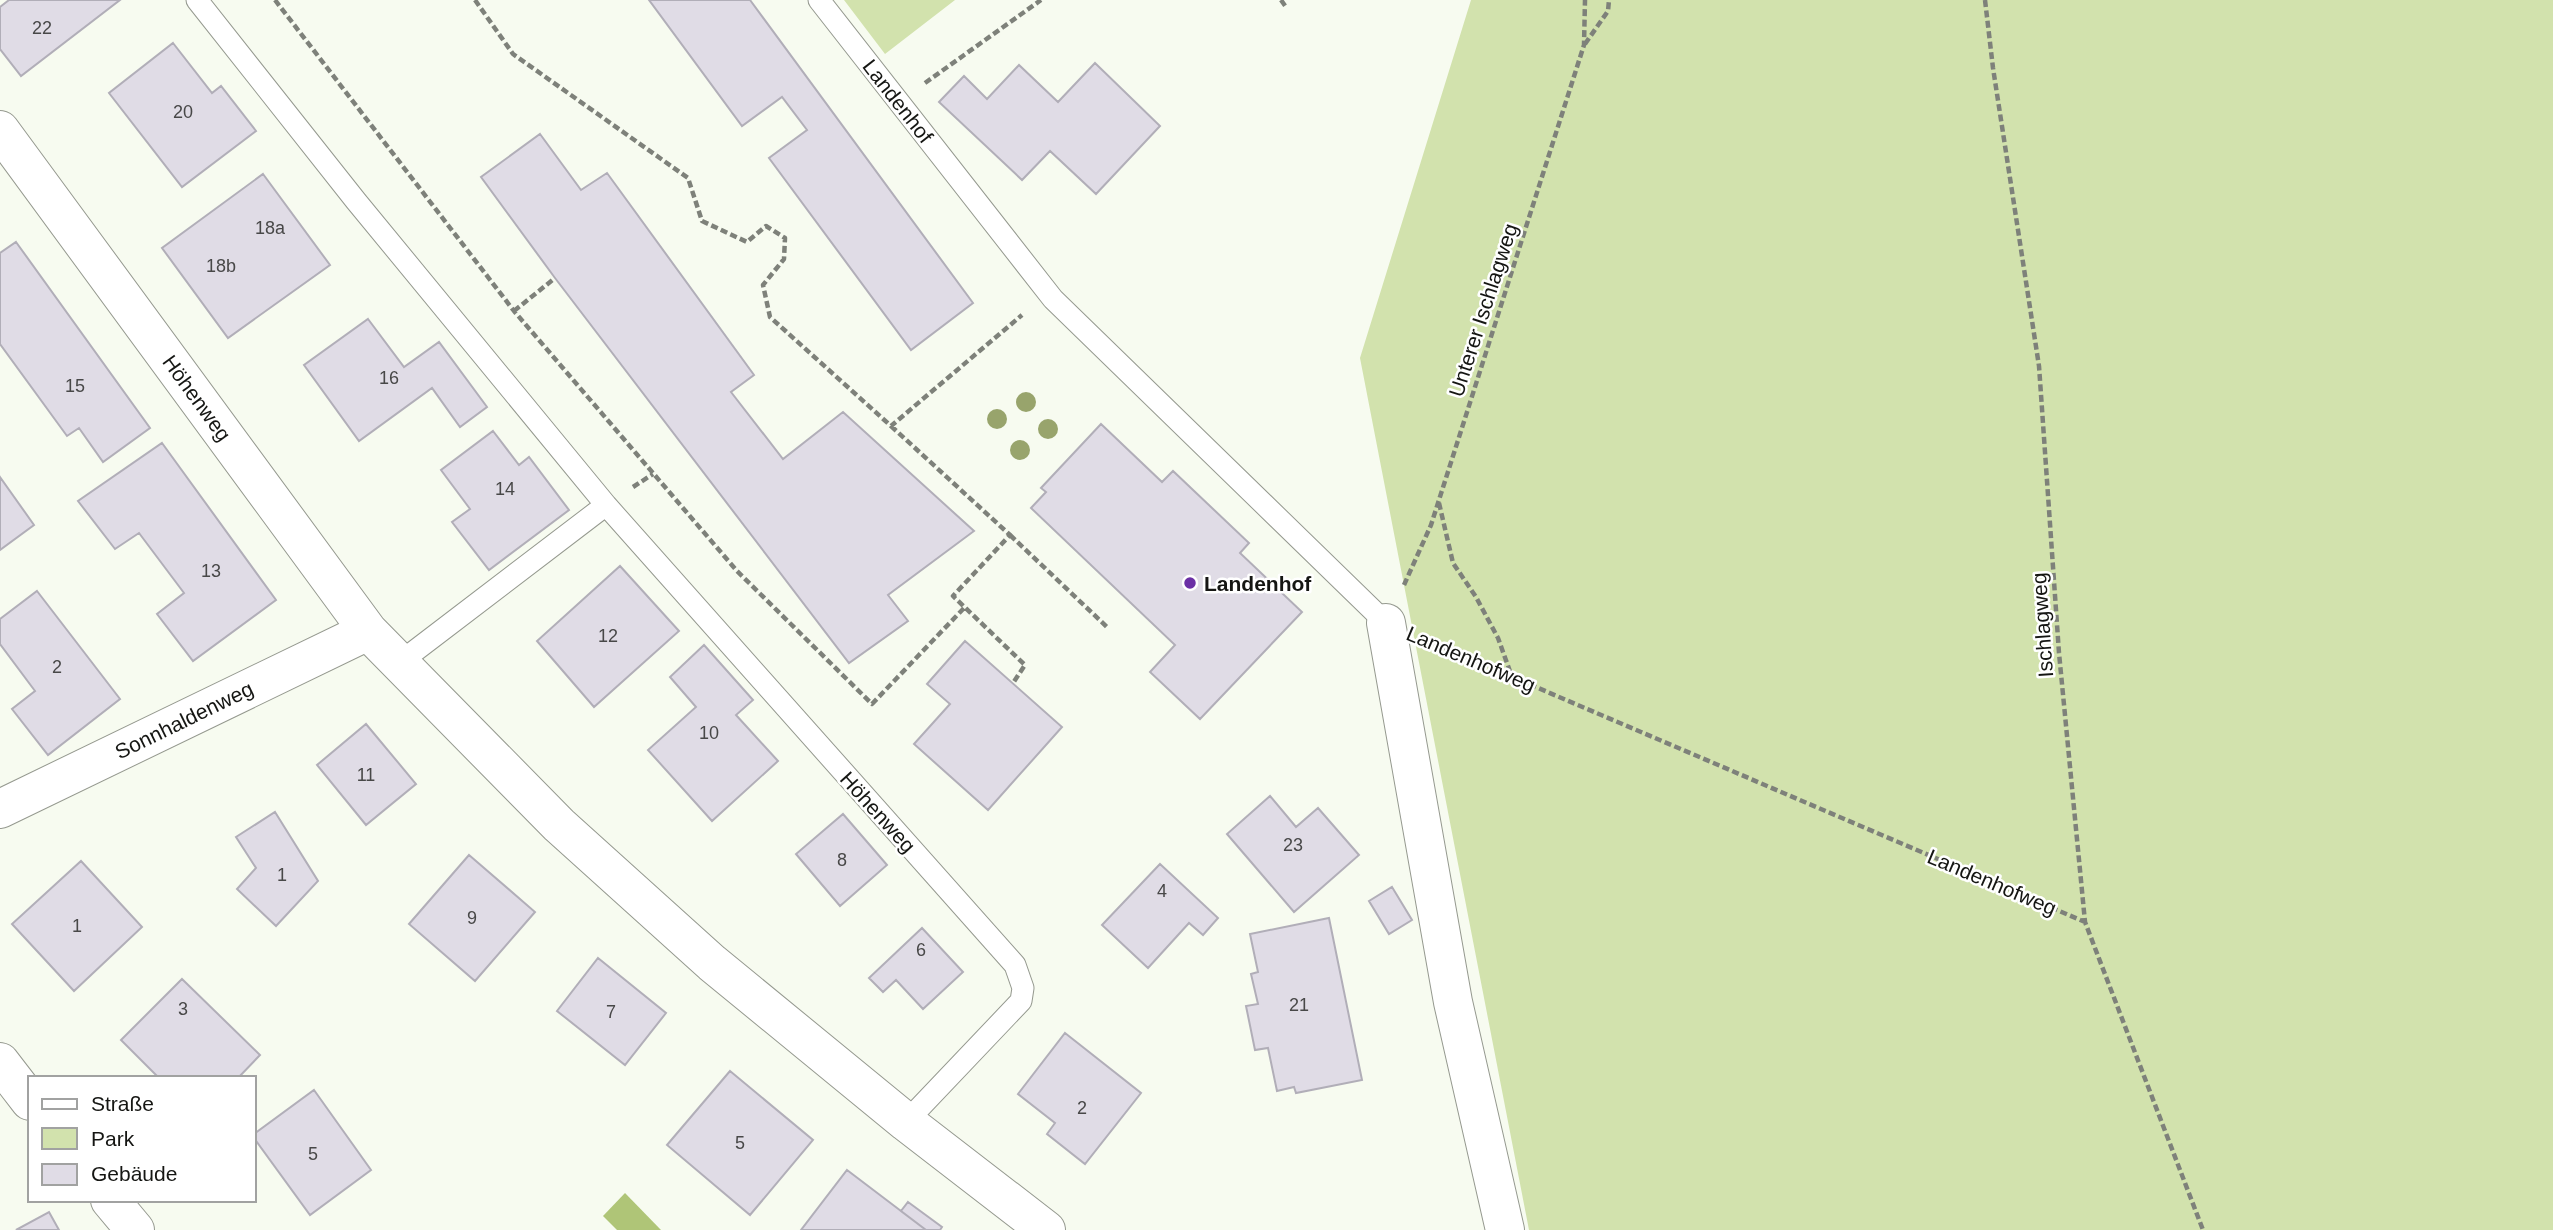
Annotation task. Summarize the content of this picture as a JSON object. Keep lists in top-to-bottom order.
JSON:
{
  "streets": {
    "street": ["Höhenweg", "Landenhofweg", "Sonnhaldenweg"],
    "lane": ["Landenhof"],
    "path": ["Unterer Ischlagweg", "Ischlagweg"]
  },
  "crossings": [
    ["Landenhof", "Unterer Ischlagweg"],
    ["Landenhof", "Landenhofweg"],
    ["Unterer Ischlagweg", "Landenhofweg"],
    ["Höhenweg", "Sonnhaldenweg"],
    ["Ischlagweg", "Landenhofweg"]
  ],
  "places": ["Landenhof"],
  "house_numbers": [
    "22",
    "20",
    "18a",
    "18b",
    "16",
    "15",
    "14",
    "13",
    "12",
    "2",
    "10",
    "11",
    "23",
    "8",
    "1",
    "4",
    "9",
    "1",
    "6",
    "21",
    "3",
    "7",
    "2",
    "5",
    "5"
  ],
  "legend": ["Straße", "Park", "Gebäude"]
}
